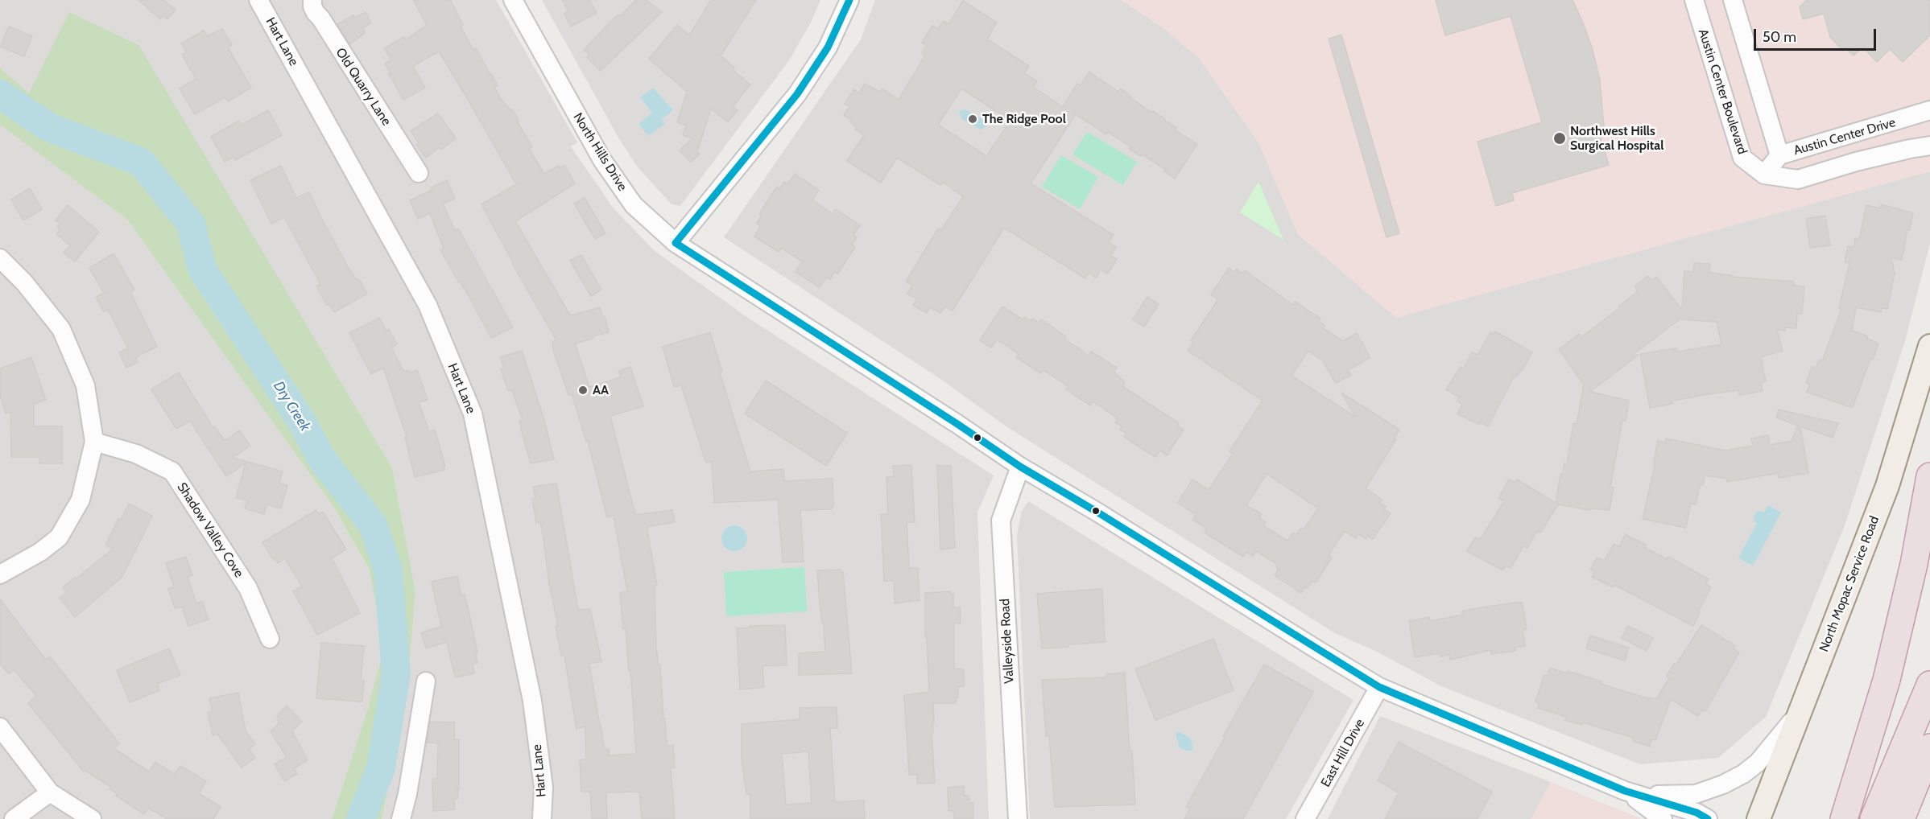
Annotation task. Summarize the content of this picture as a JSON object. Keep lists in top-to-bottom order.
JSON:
{
  "streets": {
    "main road": ["North Mopac Service Road"],
    "street": [
      "Hart Lane",
      "Old Quarry Lane",
      "Austin Center Boulevard",
      "Austin Center Drive",
      "North Hills Drive",
      "Shadow Valley Cove",
      "Valleyside Road",
      "East Hill Drive"
    ]
  },
  "crossings": [
    ["Austin Center Boulevard", "Austin Center Drive"],
    ["North Hills Drive", "Valleyside Road"],
    ["North Hills Drive", "East Hill Drive"]
  ],
  "water": ["Dry Creek"],
  "places": ["The Ridge Pool", "Northwest Hills Surgical Hospital", "AA"],
  "scale_bar": "50 m"
}
